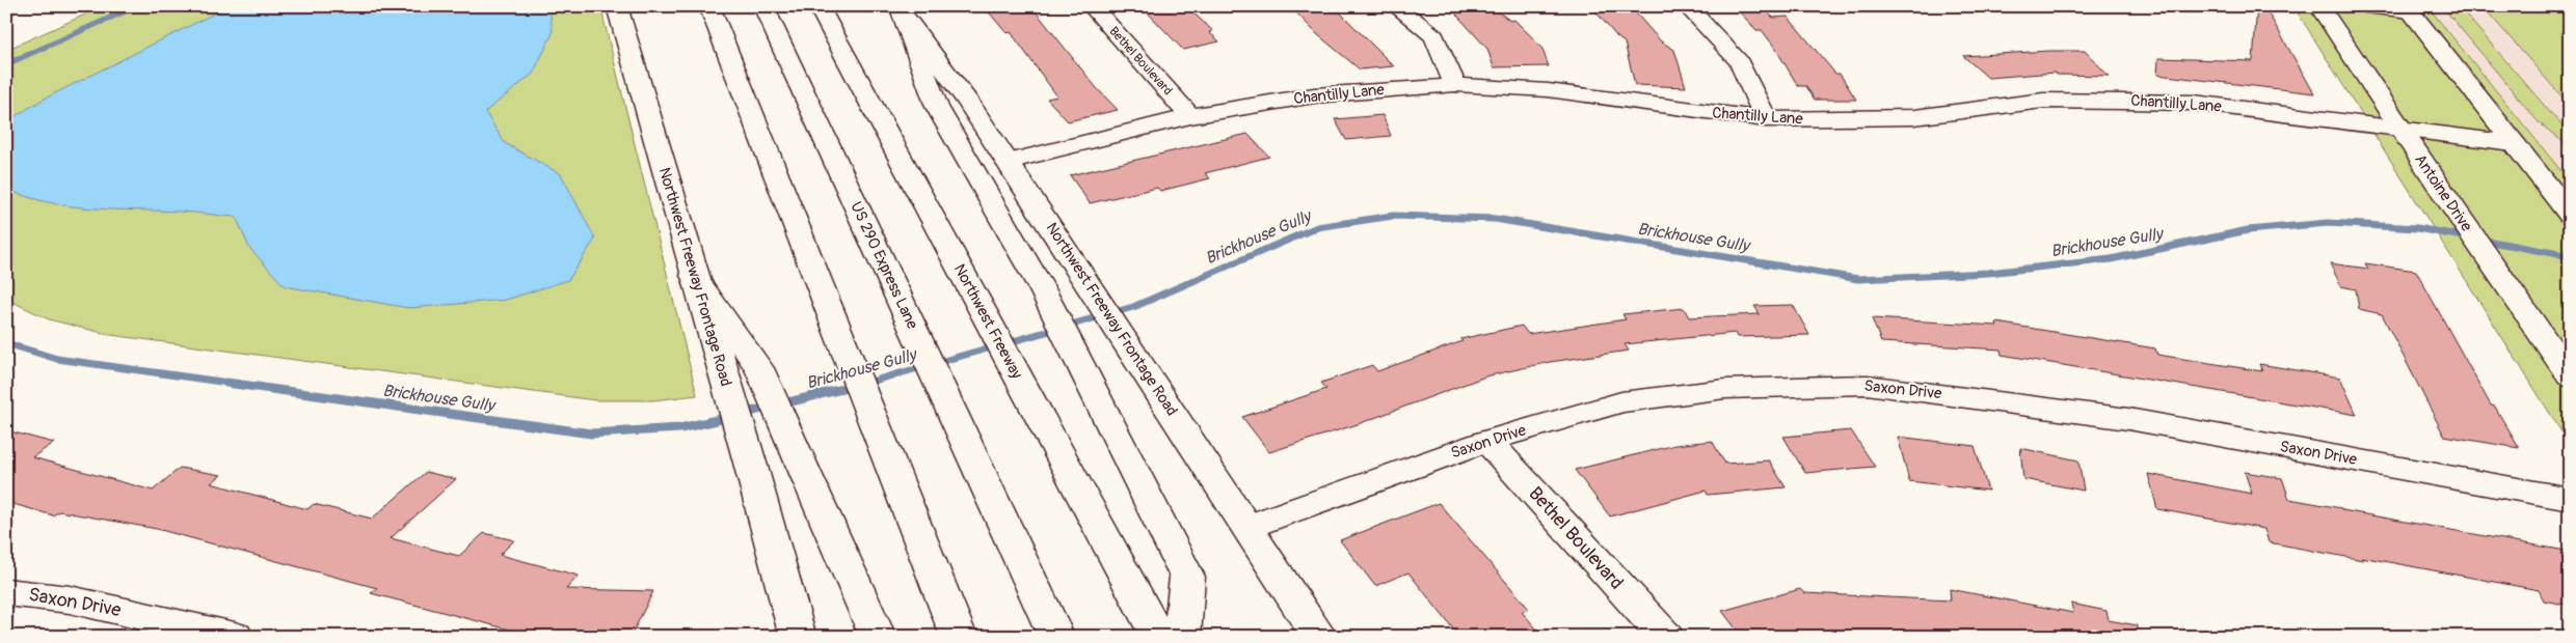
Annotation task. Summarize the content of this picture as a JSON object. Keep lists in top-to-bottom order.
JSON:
{
  "streets": {
    "main road": [
      "Bethel Boulevard",
      "Chantilly Lane",
      "Antoine Drive",
      "US 290 Express Lane",
      "Northwest Freeway Frontage Road",
      "Northwest Freeway",
      "Saxon Drive"
    ]
  },
  "crossings": [
    ["Bethel Boulevard", "Chantilly Lane"],
    ["Bethel Boulevard", "Saxon Drive"],
    ["Chantilly Lane", "Antoine Drive"],
    ["Chantilly Lane", "Northwest Freeway Frontage Road"],
    ["Northwest Freeway Frontage Road", "Saxon Drive"]
  ],
  "water": ["Brickhouse Gully"]
}
